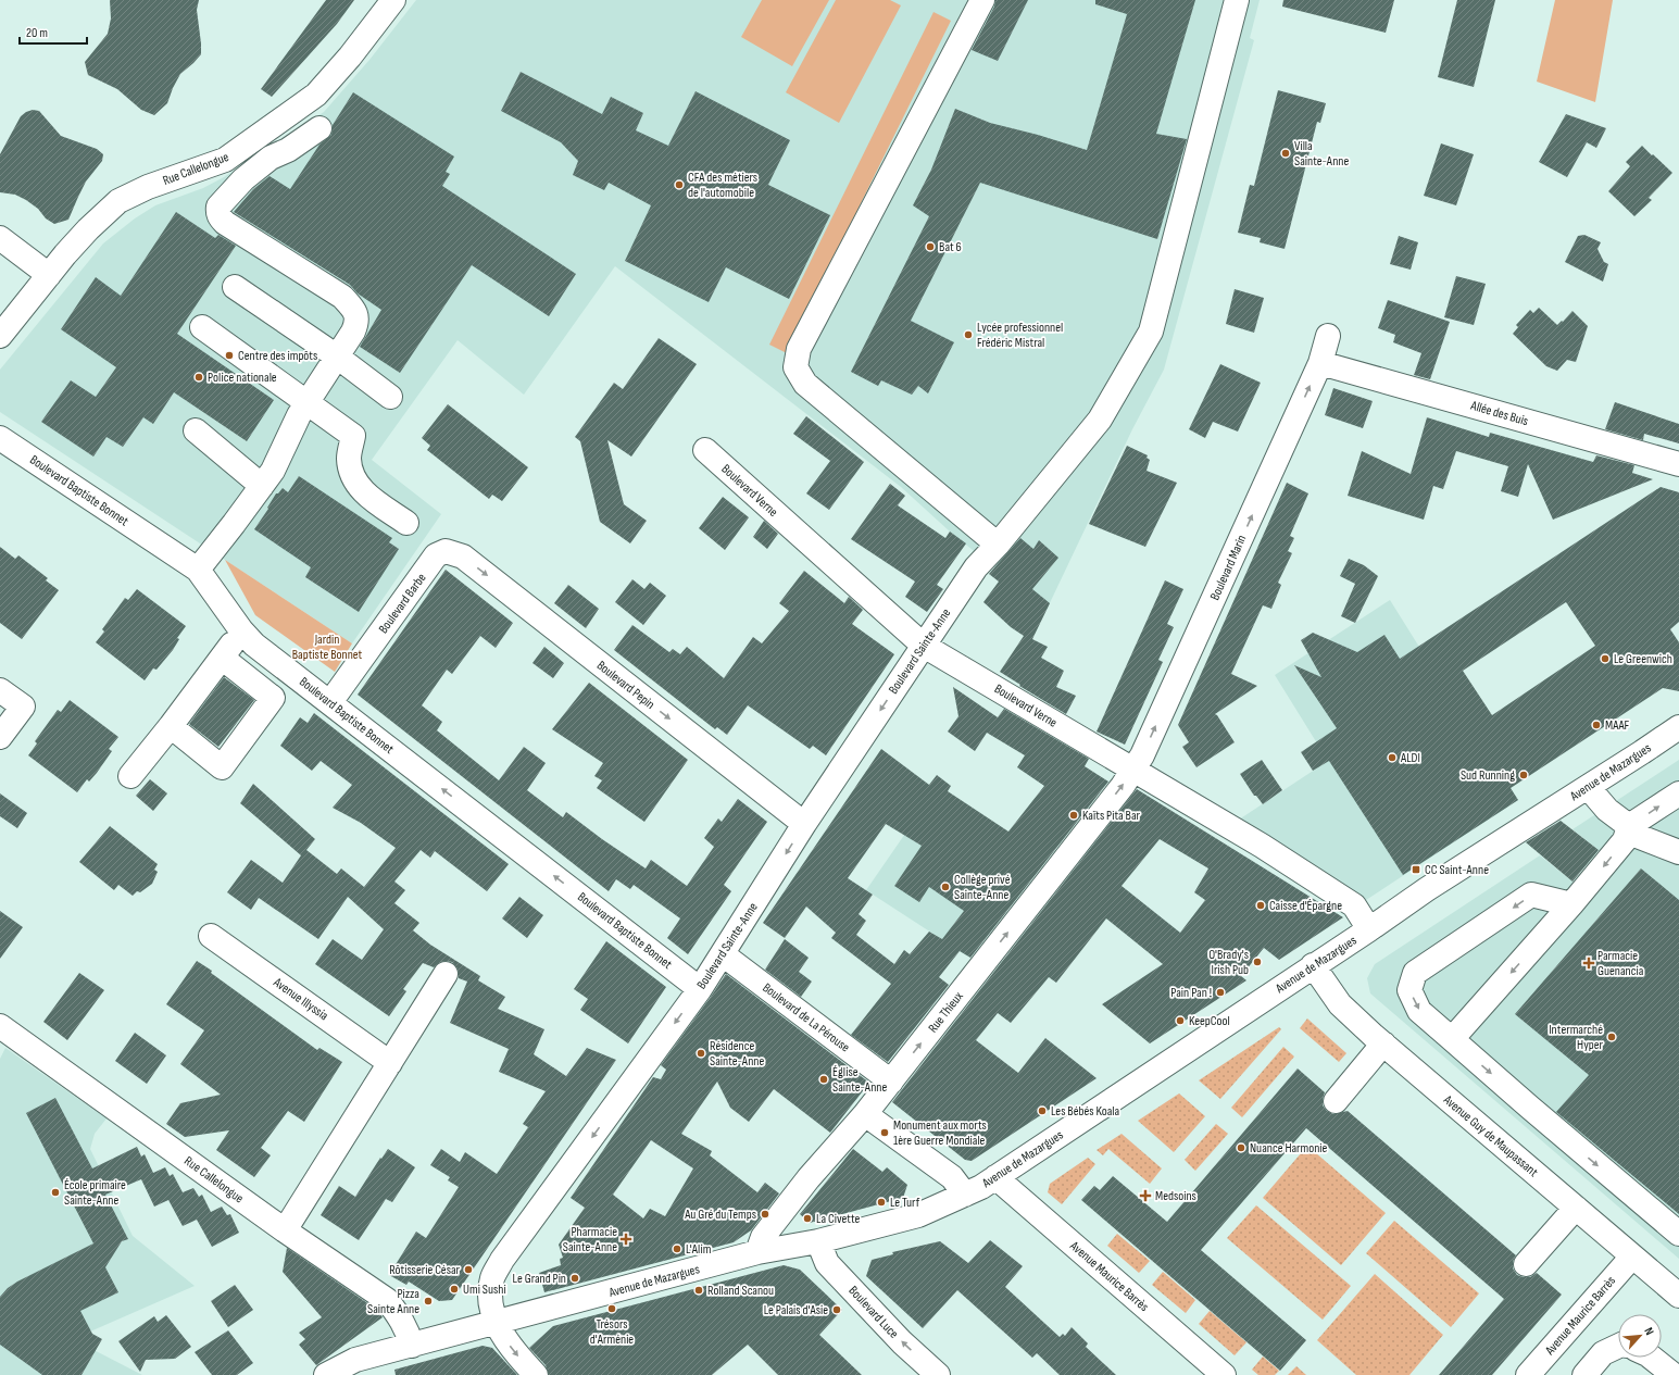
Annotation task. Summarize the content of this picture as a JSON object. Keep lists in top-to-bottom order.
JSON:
{
  "streets": {
    "street": [
      "Rue Callelongue",
      "Allée des Buis",
      "Boulevard Baptiste Bonnet",
      "Boulevard Verne",
      "Boulevard Marin",
      "Boulevard Barbe",
      "Boulevard Sainte-Anne",
      "Boulevard Pepin",
      "Avenue de Mazargues",
      "Avenue Illyssia",
      "Rue Thieux",
      "Boulevard de La Pérouse",
      "Avenue Guy de Maupassant",
      "Avenue Maurice Barrès",
      "Boulevard Luce"
    ]
  },
  "crossings": [
    ["Rue Callelongue", "Avenue de Mazargues"],
    ["Allée des Buis", "Boulevard Marin"],
    ["Boulevard Baptiste Bonnet", "Boulevard Barbe"],
    ["Boulevard Baptiste Bonnet", "Boulevard Sainte-Anne"],
    ["Boulevard Verne", "Boulevard Marin"],
    ["Boulevard Verne", "Boulevard Sainte-Anne"],
    ["Boulevard Verne", "Avenue de Mazargues"],
    ["Boulevard Verne", "Rue Thieux"],
    ["Boulevard Marin", "Rue Thieux"],
    ["Boulevard Barbe", "Boulevard Pepin"],
    ["Boulevard Sainte-Anne", "Boulevard Pepin"],
    ["Boulevard Sainte-Anne", "Avenue de Mazargues"],
    ["Boulevard Sainte-Anne", "Boulevard de La Pérouse"],
    ["Avenue de Mazargues", "Rue Thieux"],
    ["Avenue de Mazargues", "Avenue Guy de Maupassant"],
    ["Avenue de Mazargues", "Avenue Maurice Barrès"],
    ["Avenue de Mazargues", "Boulevard Luce"],
    ["Rue Thieux", "Boulevard de La Pérouse"],
    ["Avenue Guy de Maupassant", "Avenue Maurice Barrès"]
  ],
  "one_way": [
    "Boulevard Baptiste Bonnet",
    "Boulevard Marin",
    "Boulevard Pepin",
    "Rue Thieux",
    "Boulevard Luce"
  ],
  "parks": ["Jardin Baptiste Bonnet"],
  "places": {
    "other": [
      "Villa Sainte-Anne",
      "CFA des métiers de l'automobile",
      "Bat 6",
      "Lycée professionnel Frédéric Mistral",
      "Centre des impôts",
      "Police nationale",
      "Le Greenwich",
      "MAAF",
      "ALDI",
      "Sud Running",
      "Kaïts Pita Bar",
      "Collège privé Sainte-Anne",
      "Caisse d'Épargne",
      "O'Brady's Irish Pub",
      "Pain Pan !",
      "KeepCool",
      "Intermarché Hyper",
      "Résidence Sainte-Anne",
      "Église Sainte-Anne",
      "Les Bébés Koala",
      "Monument aux morts 1ère Guerre Mondiale",
      "Nuance Harmonie",
      "École primaire Sainte-Anne",
      "Le Turf",
      "Au Gré du Temps",
      "La Civette",
      "L'Alim",
      "Rôtisserie César",
      "Le Grand Pin",
      "Umi Sushi",
      "Rolland Scanou",
      "Pizza Sainte Anne",
      "Trésors d'Arménie",
      "Le Palais d'Asie"
    ],
    "transit": ["CC Saint-Anne"],
    "health": ["Parmacie Guenancia", "Medsoins", "Pharmacie Sainte-Anne"]
  },
  "scale_bar": "20 m",
  "north": "top right"
}
